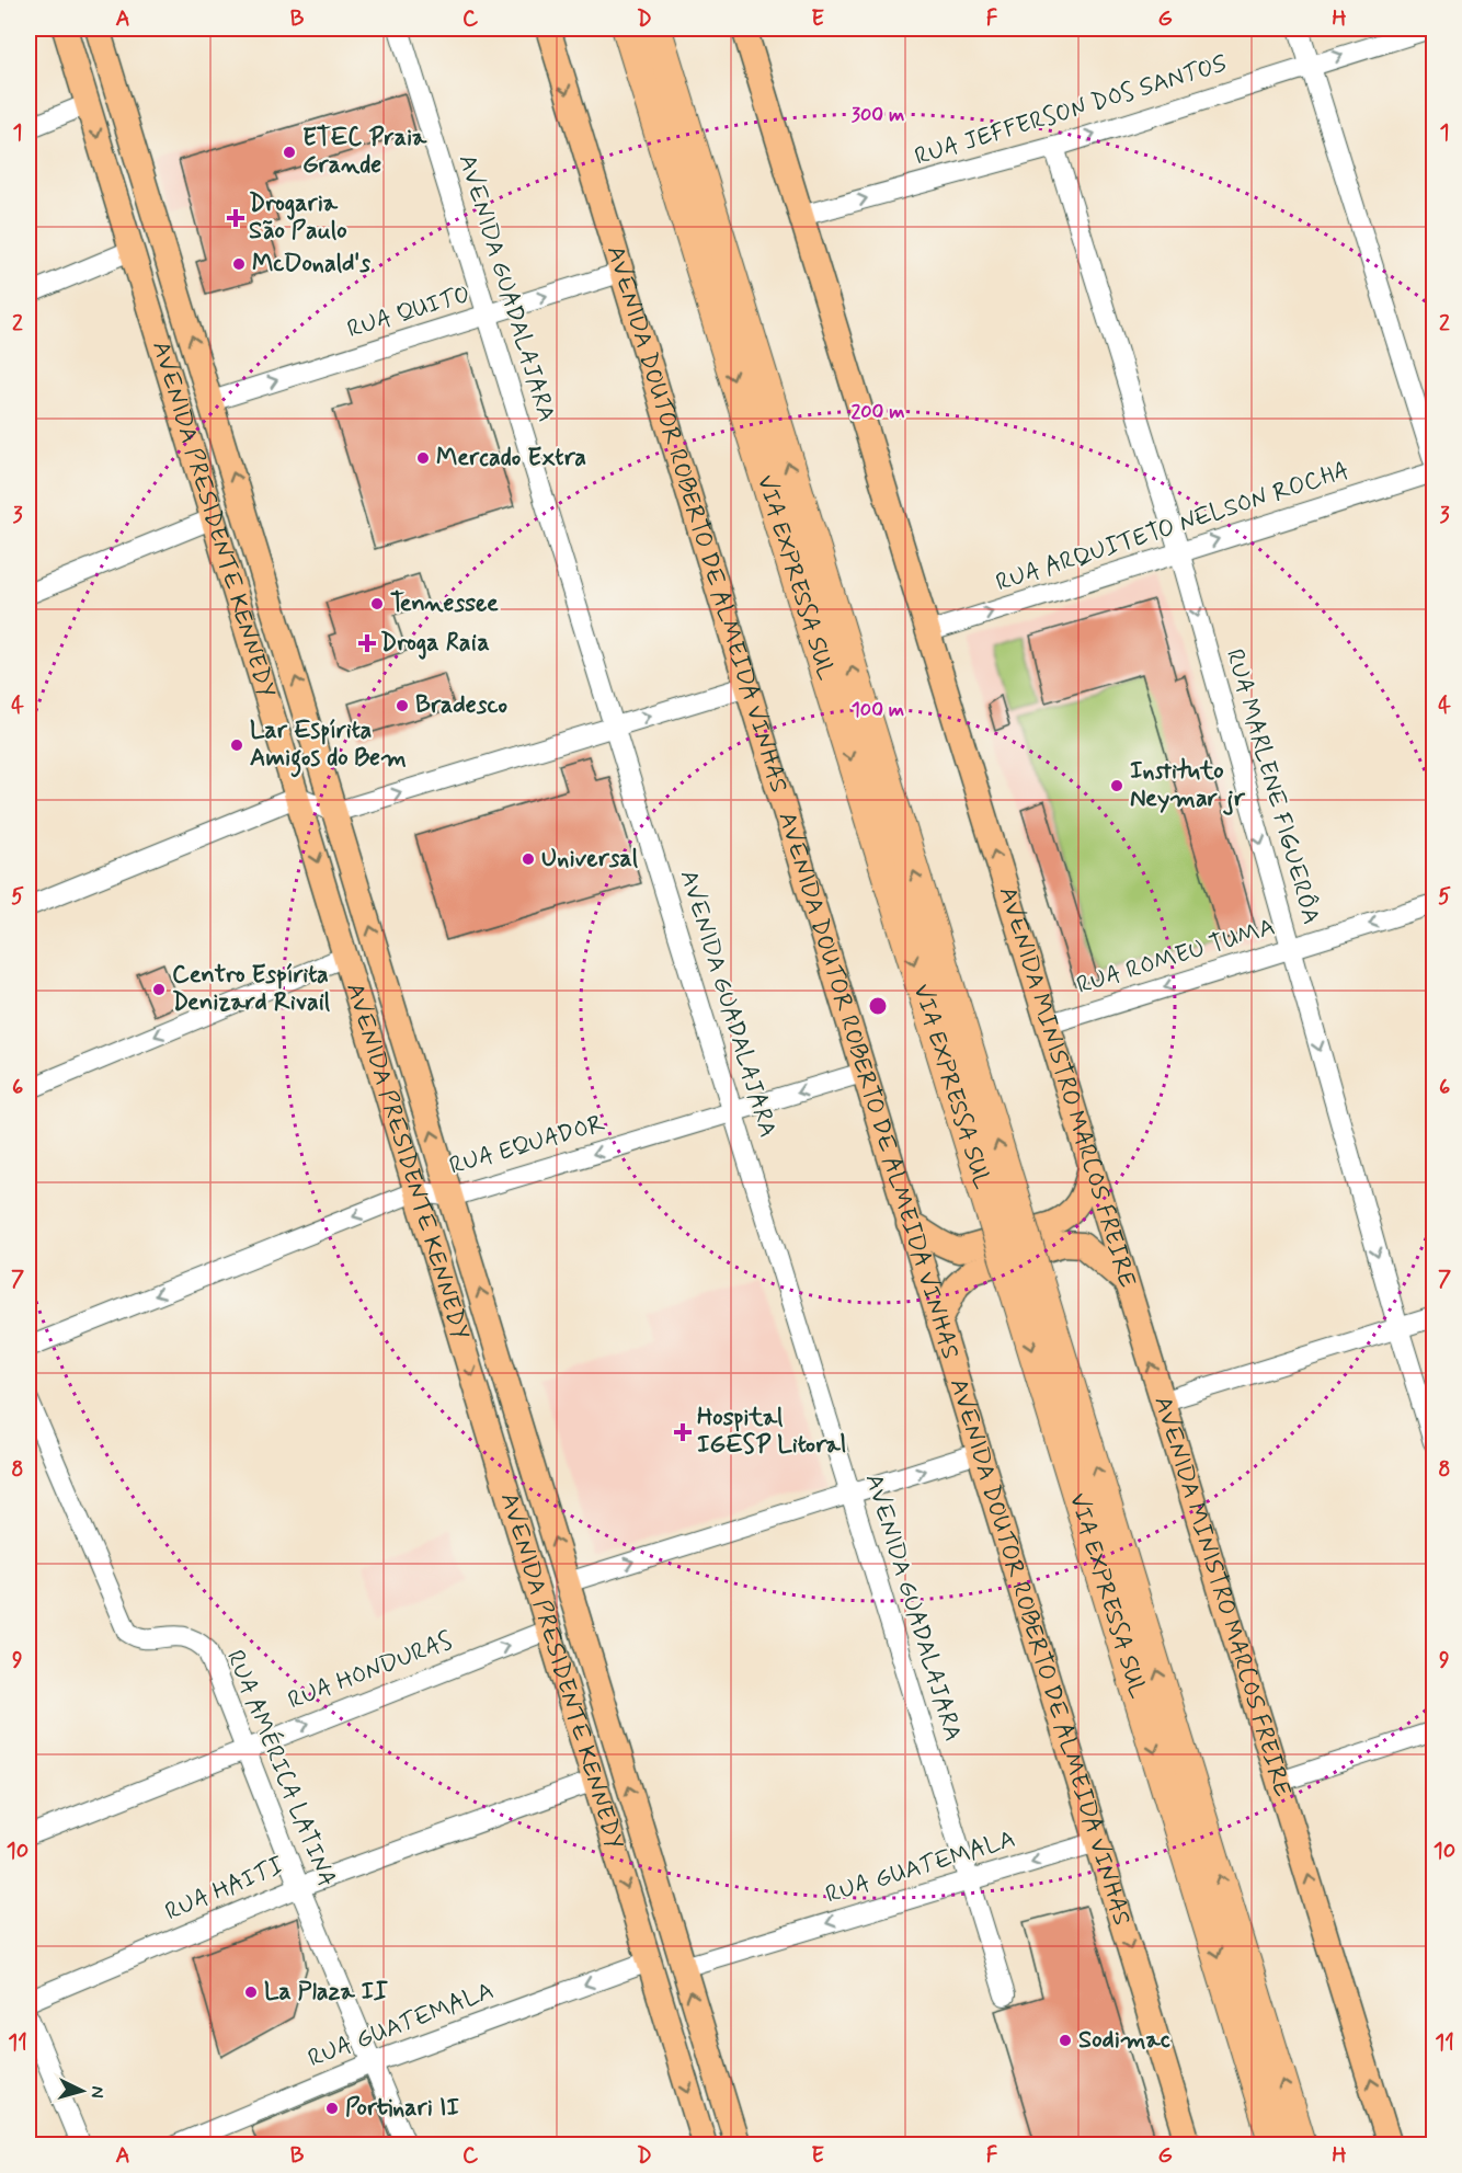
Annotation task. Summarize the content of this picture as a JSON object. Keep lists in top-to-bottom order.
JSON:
{
  "streets": {
    "highway": ["VIA EXPRESSA SUL"],
    "main road": ["AVENIDA PRESIDENTE KENNEDY", "AVENIDA DOUTOR ROBERTO DE ALMEIDA VINHAS", "AVENIDA MINISTRO MARCOS FREIRE"],
    "street": [
      "RUA JEFFERSON DOS SANTOS",
      "AVENIDA GUADALAJARA",
      "RUA QUITO",
      "RUA ARQUITETO NELSON ROCHA",
      "RUA MARLENE FIGUERÔA",
      "RUA ROMEU TUMA",
      "RUA EQUADOR",
      "RUA HONDURAS",
      "RUA AMÉRICA LATINA",
      "RUA GUATEMALA",
      "RUA HAITI"
    ]
  },
  "crossings": [
    ["RUA JEFFERSON DOS SANTOS", "RUA MARLENE FIGUERÔA"],
    ["RUA JEFFERSON DOS SANTOS", "AVENIDA MINISTRO MARCOS FREIRE"],
    ["AVENIDA GUADALAJARA", "RUA QUITO"],
    ["AVENIDA GUADALAJARA", "RUA EQUADOR"],
    ["AVENIDA GUADALAJARA", "RUA GUATEMALA"],
    ["RUA QUITO", "AVENIDA PRESIDENTE KENNEDY"],
    ["RUA QUITO", "AVENIDA DOUTOR ROBERTO DE ALMEIDA VINHAS"],
    ["AVENIDA PRESIDENTE KENNEDY", "RUA EQUADOR"],
    ["AVENIDA PRESIDENTE KENNEDY", "RUA HONDURAS"],
    ["AVENIDA PRESIDENTE KENNEDY", "RUA GUATEMALA"],
    ["AVENIDA PRESIDENTE KENNEDY", "RUA HAITI"],
    ["AVENIDA DOUTOR ROBERTO DE ALMEIDA VINHAS", "RUA EQUADOR"],
    ["AVENIDA DOUTOR ROBERTO DE ALMEIDA VINHAS", "RUA GUATEMALA"],
    ["RUA ARQUITETO NELSON ROCHA", "RUA MARLENE FIGUERÔA"],
    ["RUA ARQUITETO NELSON ROCHA", "AVENIDA MINISTRO MARCOS FREIRE"],
    ["RUA MARLENE FIGUERÔA", "RUA ROMEU TUMA"],
    ["RUA ROMEU TUMA", "AVENIDA MINISTRO MARCOS FREIRE"],
    ["RUA HONDURAS", "RUA AMÉRICA LATINA"],
    ["RUA AMÉRICA LATINA", "RUA GUATEMALA"],
    ["RUA AMÉRICA LATINA", "RUA HAITI"]
  ],
  "one_way": [
    "RUA JEFFERSON DOS SANTOS",
    "RUA QUITO",
    "RUA ARQUITETO NELSON ROCHA",
    "RUA MARLENE FIGUERÔA",
    "RUA ROMEU TUMA",
    "AVENIDA MINISTRO MARCOS FREIRE",
    "RUA EQUADOR",
    "RUA HONDURAS",
    "RUA GUATEMALA"
  ],
  "places": {
    "other": [
      "ETEC Praia Grande",
      "McDonald's",
      "Mercado Extra",
      "Tennessee",
      "Bradesco",
      "Lar Espírita Amigos do Bem",
      "Instituto Neymar jr",
      "Universal",
      "Centro Espírita Denizard Rivail",
      "La Plaza II",
      "Sodimac",
      "Portinari II"
    ],
    "health": ["Drogaria São Paulo", "Droga Raia", "Hospital IGESP Litoral"]
  },
  "north": "right",
  "grid": {
    "columns": [
      "A",
      "B",
      "C",
      "D",
      "E",
      "F",
      "G",
      "H"
    ],
    "rows": [
      "1",
      "2",
      "3",
      "4",
      "5",
      "6",
      "7",
      "8",
      "9",
      "10",
      "11"
    ]
  },
  "rings": ["300 m", "200 m", "100 m"]
}
